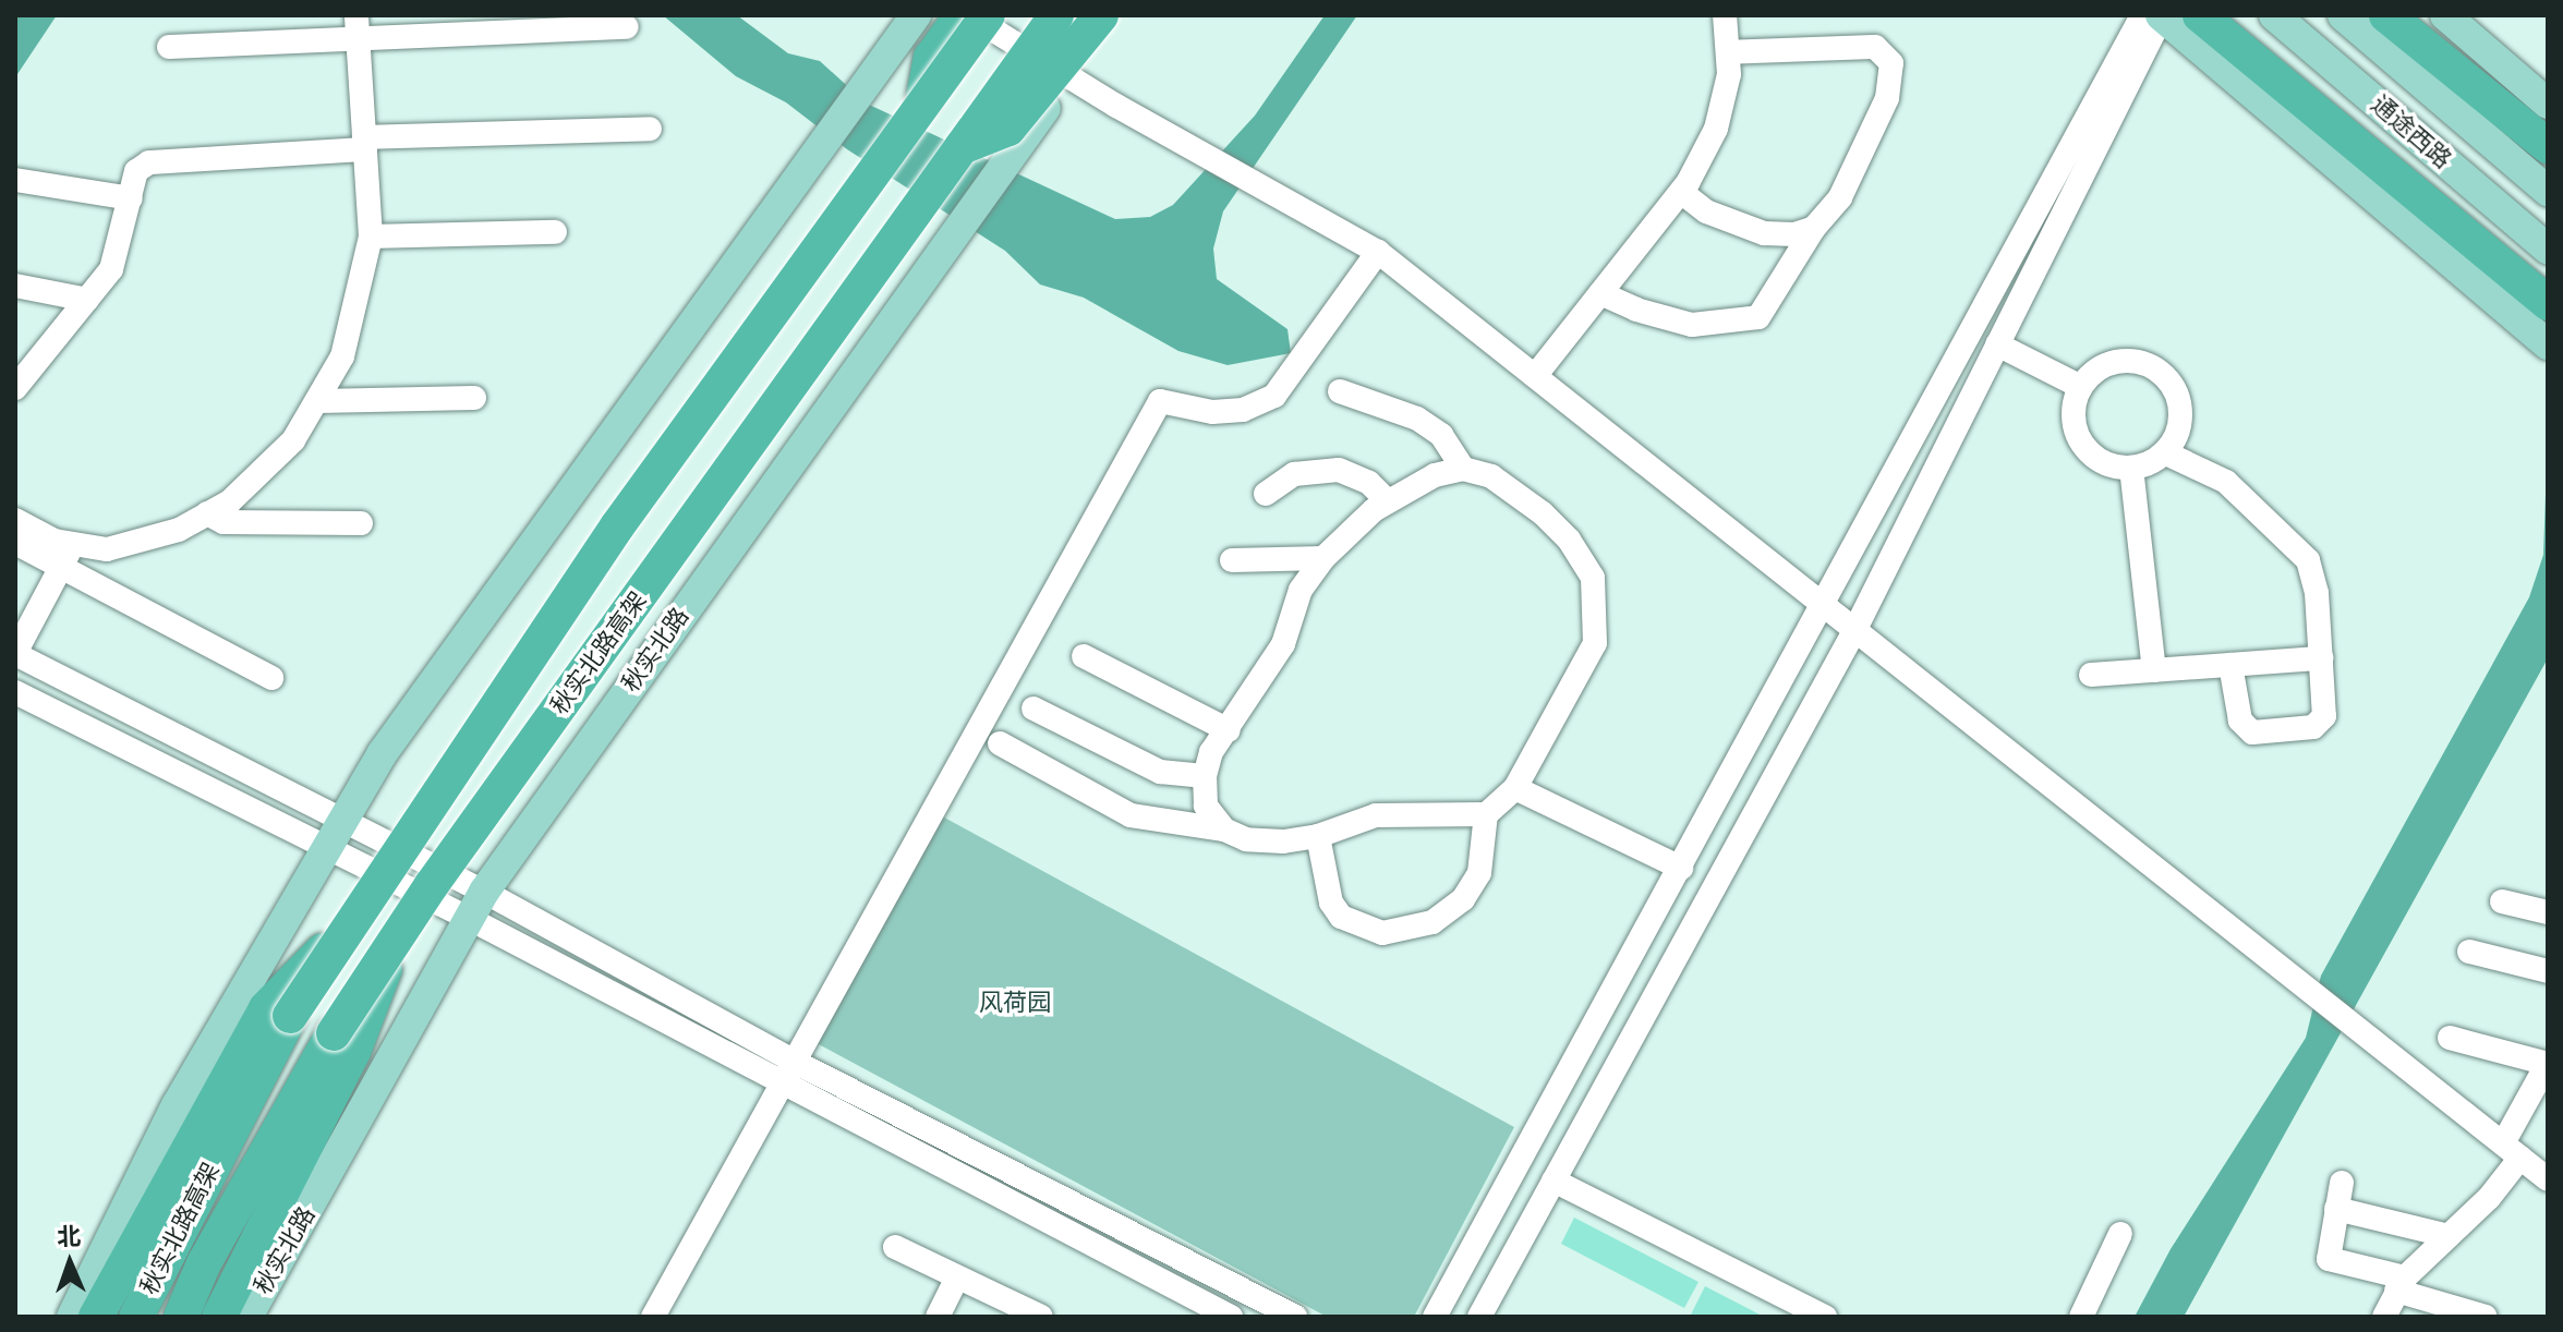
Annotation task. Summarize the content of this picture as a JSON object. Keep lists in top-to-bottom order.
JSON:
{
  "streets": {
    "highway": ["秋实北路高架"],
    "main road": ["通途西路", "秋实北路"]
  },
  "parks": ["风荷园"],
  "north": "top"
}
